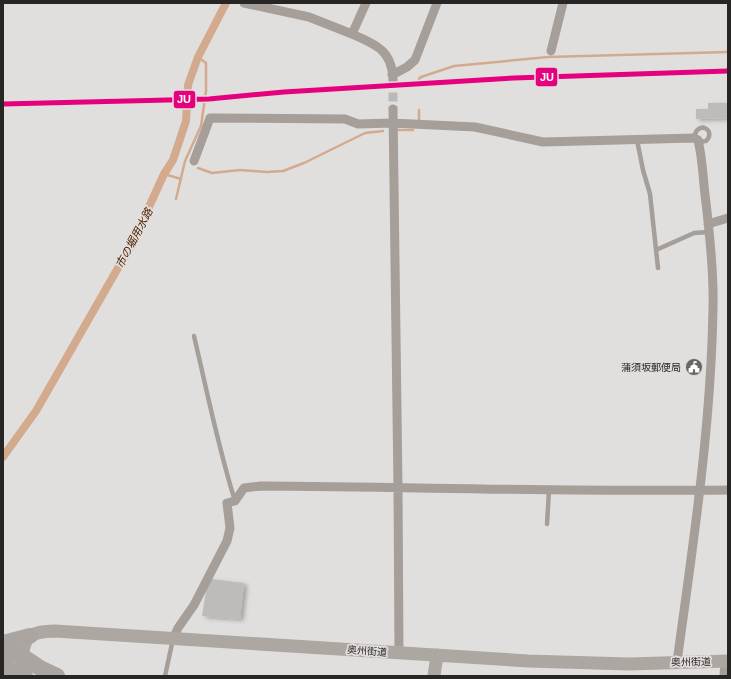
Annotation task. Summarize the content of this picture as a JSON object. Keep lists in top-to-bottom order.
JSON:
{
  "streets": {
    "main road": ["奥州街道"]
  },
  "water": ["市の堀用水路"],
  "places": {
    "public building": ["蒲須坂郵便局"]
  },
  "lines": ["transit line JU"]
}
